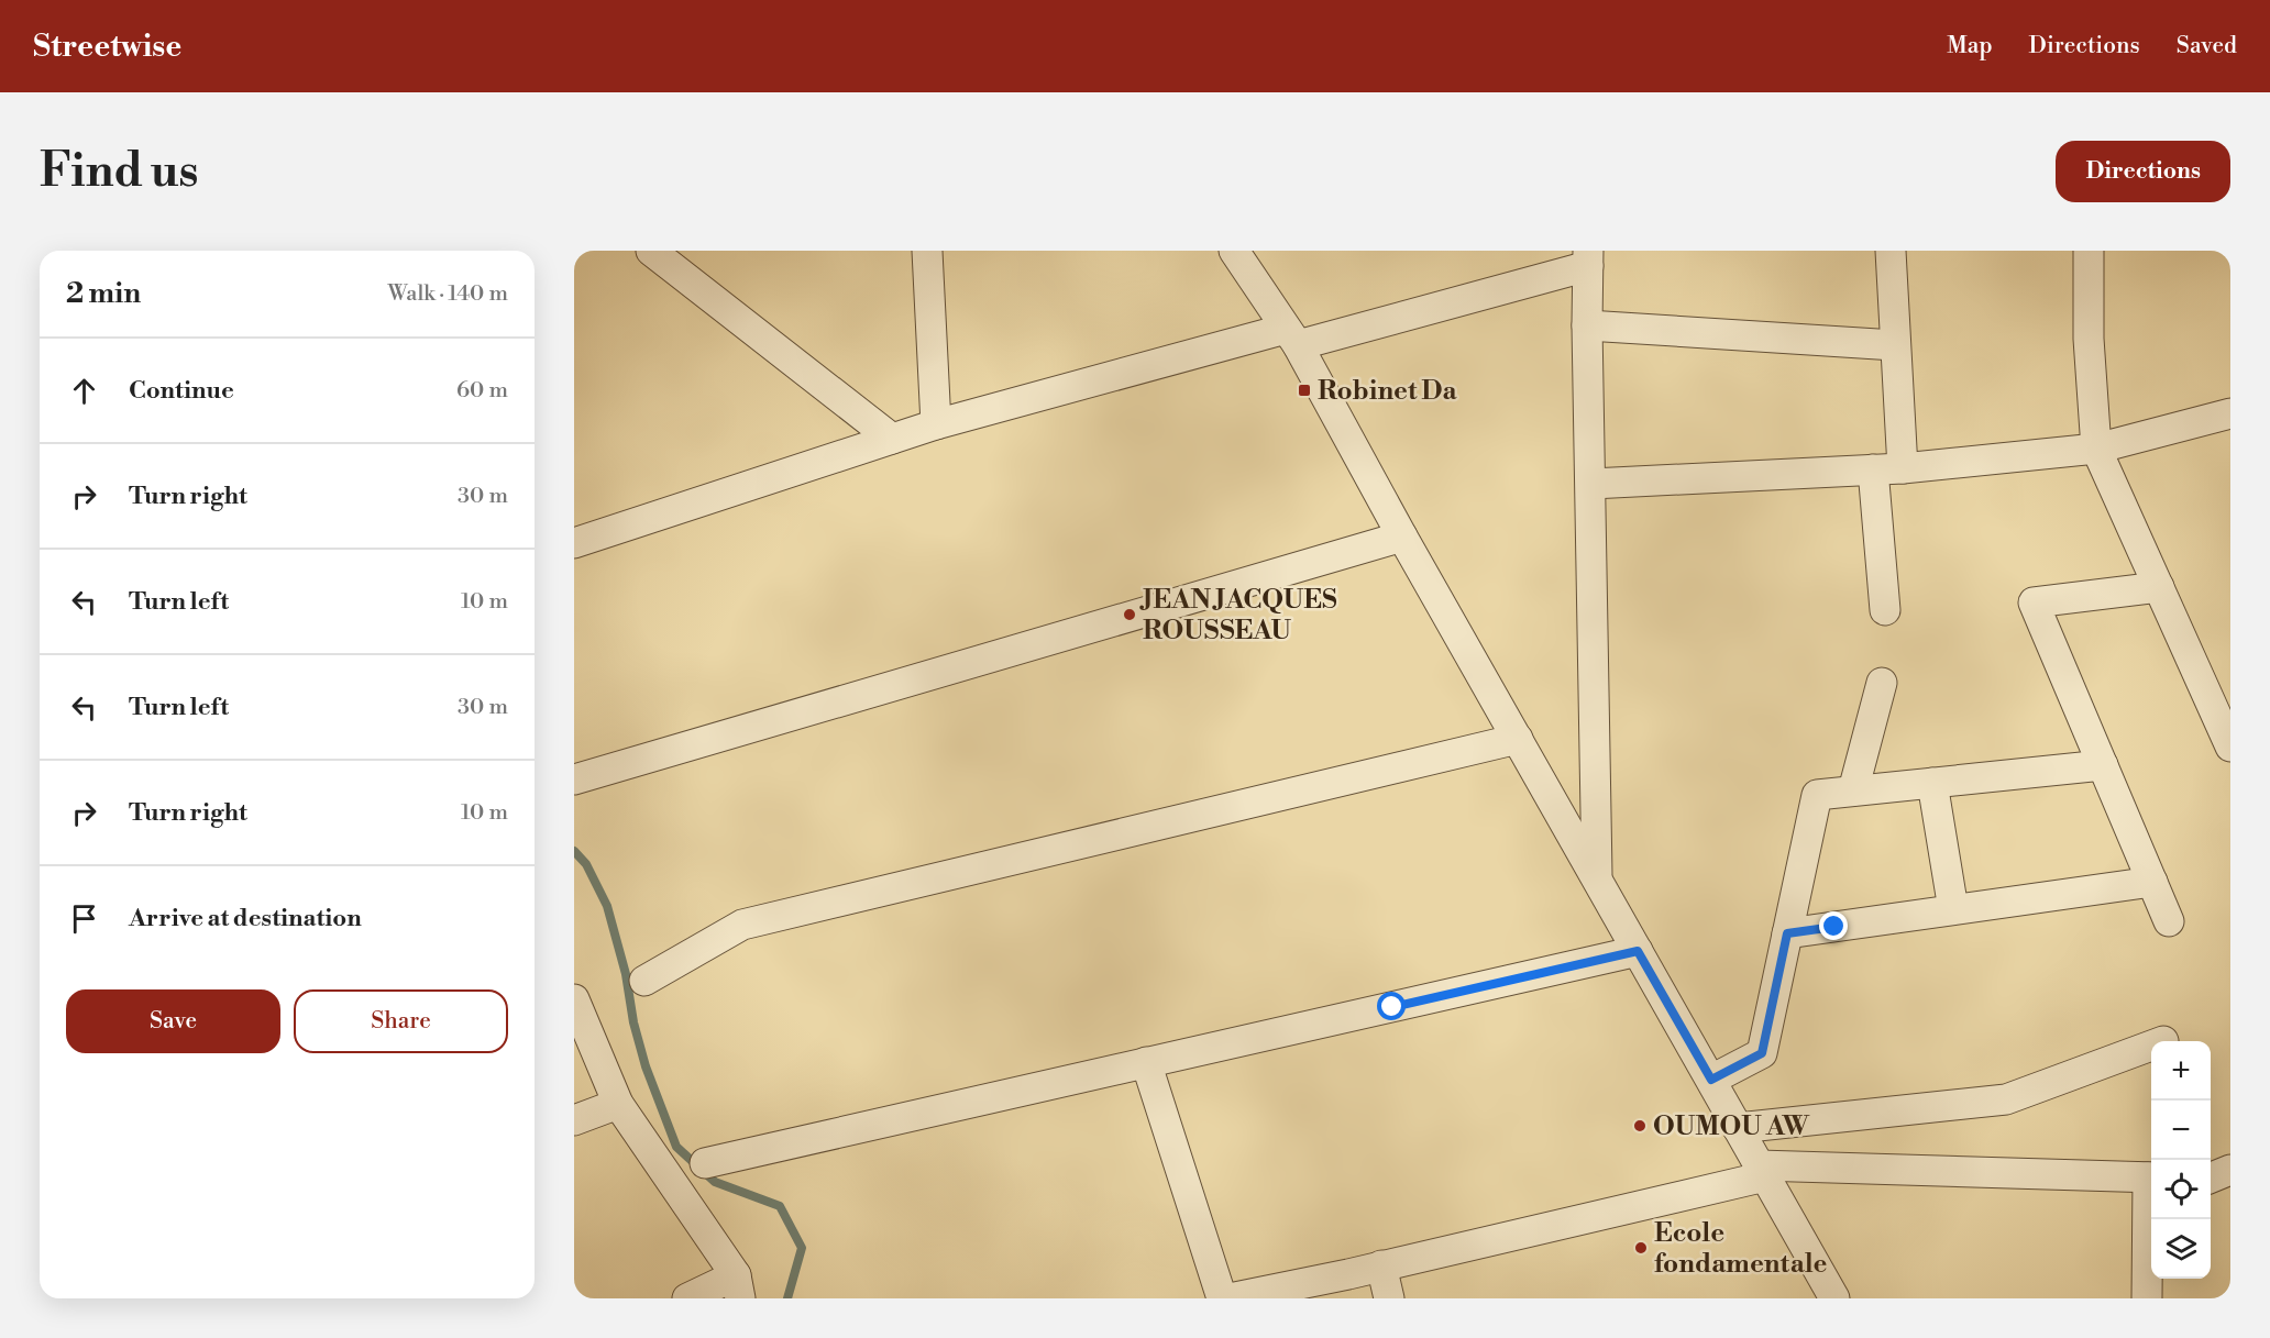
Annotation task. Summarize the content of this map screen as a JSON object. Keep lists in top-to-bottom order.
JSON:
{
  "places": {
    "transit": ["Robinet Da"],
    "other": ["JEAN JACQUES ROUSSEAU", "OUMOU AW", "Ecole fondamentale"]
  },
  "page": {
    "header": "Streetwise",
    "nav": ["Map", "Directions", "Saved"],
    "buttons": [
      "Directions",
      ["Save", "Share"]
    ],
    "title": "Find us",
    "heading": ["2 min", "Walk · 140 m"],
    "list": [
      ["Continue", "60 m"],
      ["Turn right", "30 m"],
      ["Turn left", "10 m"],
      ["Turn left", "30 m"],
      ["Turn right", "10 m"],
      "Arrive at destination"
    ],
    "map_buttons": ["+", "−"]
  }
}
